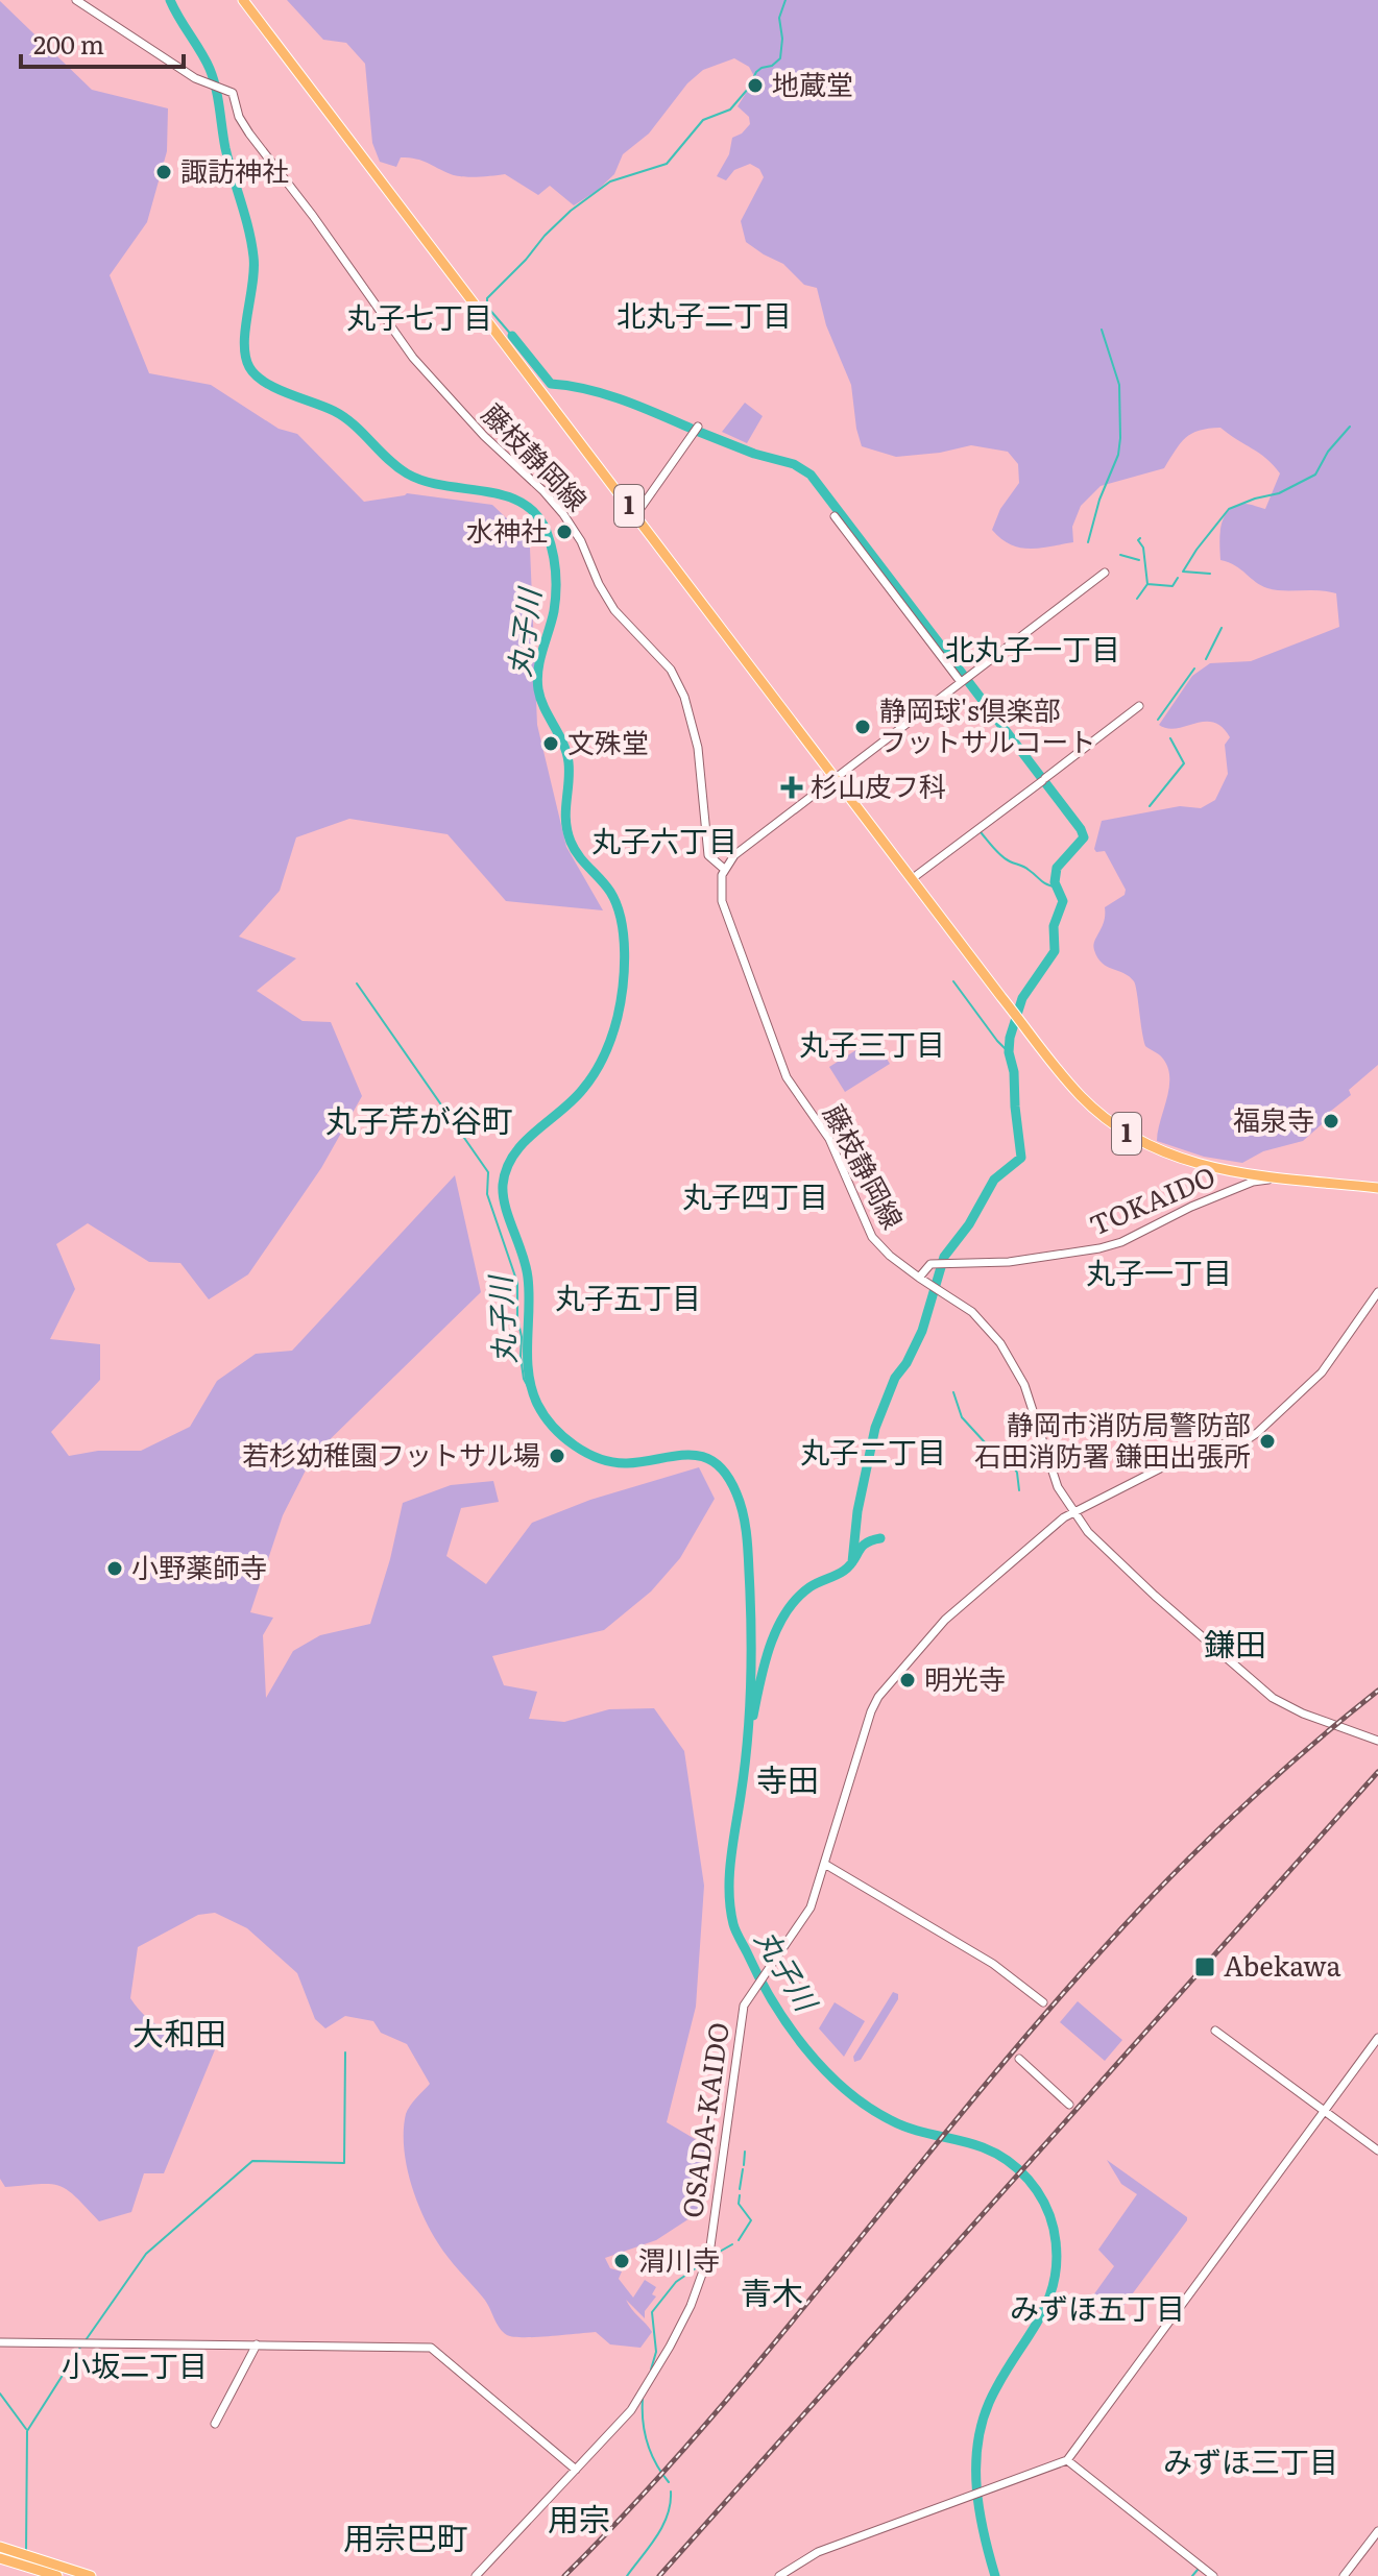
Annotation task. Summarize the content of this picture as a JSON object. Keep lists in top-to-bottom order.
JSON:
{
  "streets": {
    "highway": ["1"],
    "street": ["藤枝静岡線", "TOKAIDO", "OSADA-KAIDO"]
  },
  "crossings": [
    ["藤枝静岡線", "TOKAIDO"],
    ["1", "TOKAIDO"]
  ],
  "districts": [
    "北丸子二丁目",
    "丸子七丁目",
    "北丸子一丁目",
    "丸子六丁目",
    "丸子三丁目",
    "丸子芹が谷町",
    "丸子四丁目",
    "丸子一丁目",
    "丸子五丁目",
    "丸子二丁目",
    "鎌田",
    "寺田",
    "大和田",
    "青木",
    "みずほ五丁目",
    "小坂二丁目",
    "みずほ三丁目",
    "用宗",
    "用宗巴町"
  ],
  "water": ["丸子川"],
  "places": {
    "other": [
      "地蔵堂",
      "諏訪神社",
      "水神社",
      "静岡球's倶楽部 フットサルコート",
      "文殊堂",
      "福泉寺",
      "静岡市消防局警防部 石田消防署 鎌田出張所",
      "若杉幼稚園フットサル場",
      "小野薬師寺",
      "明光寺",
      "渭川寺"
    ],
    "health": ["杉山皮フ科"],
    "transit": ["Abekawa"]
  },
  "scale_bar": "200 m"
}
